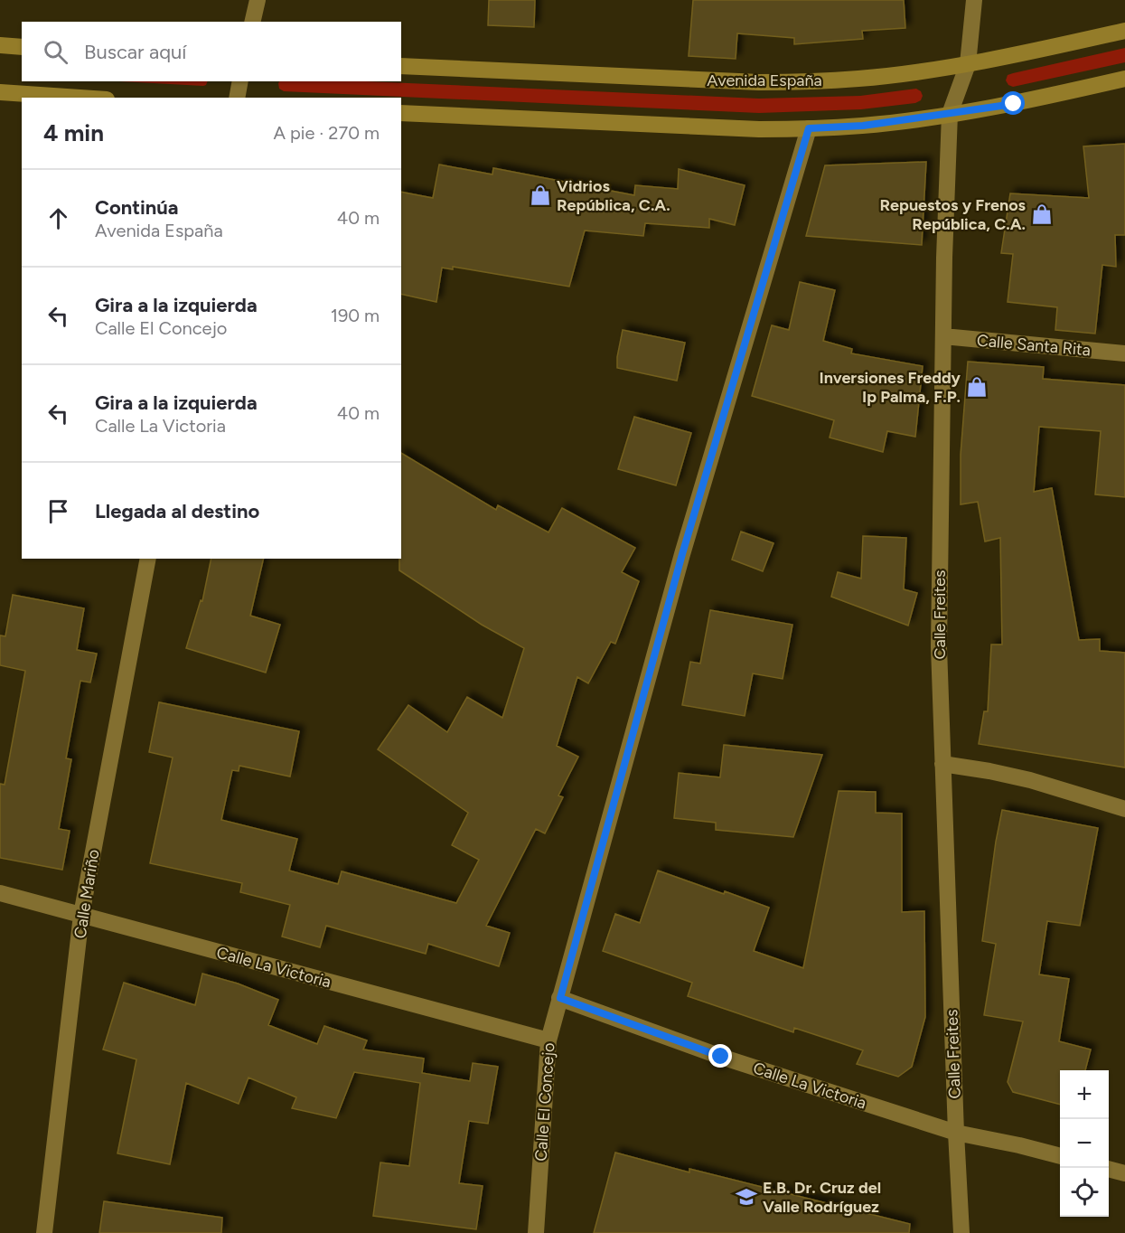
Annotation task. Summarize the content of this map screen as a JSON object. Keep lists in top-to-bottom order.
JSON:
{
  "streets": {
    "main road": ["Avenida España"],
    "street": [
      "Calle Santa Rita",
      "Calle Freites",
      "Calle Mariño",
      "Calle La Victoria",
      "Calle El Concejo"
    ]
  },
  "crossings": [
    ["Avenida España", "Calle Freites"],
    ["Calle Santa Rita", "Calle Freites"],
    ["Calle Freites", "Calle La Victoria"],
    ["Calle Mariño", "Calle La Victoria"],
    ["Calle La Victoria", "Calle El Concejo"]
  ],
  "places": {
    "shop": ["Vidrios República, C.A.", "Repuestos y Frenos República, C.A.", "Inversiones Freddy Ip Palma, F.P."],
    "school or university": ["E.B. Dr. Cruz del Valle Rodríguez"]
  },
  "page": {
    "search": "Buscar aquí",
    "heading": ["4 min", "A pie · 270 m"],
    "list": [
      ["Continúa", "Avenida España", "40 m"],
      ["Gira a la izquierda", "Calle El Concejo", "190 m"],
      ["Gira a la izquierda", "Calle La Victoria", "40 m"],
      "Llegada al destino"
    ],
    "map_buttons": ["+", "−"]
  }
}
